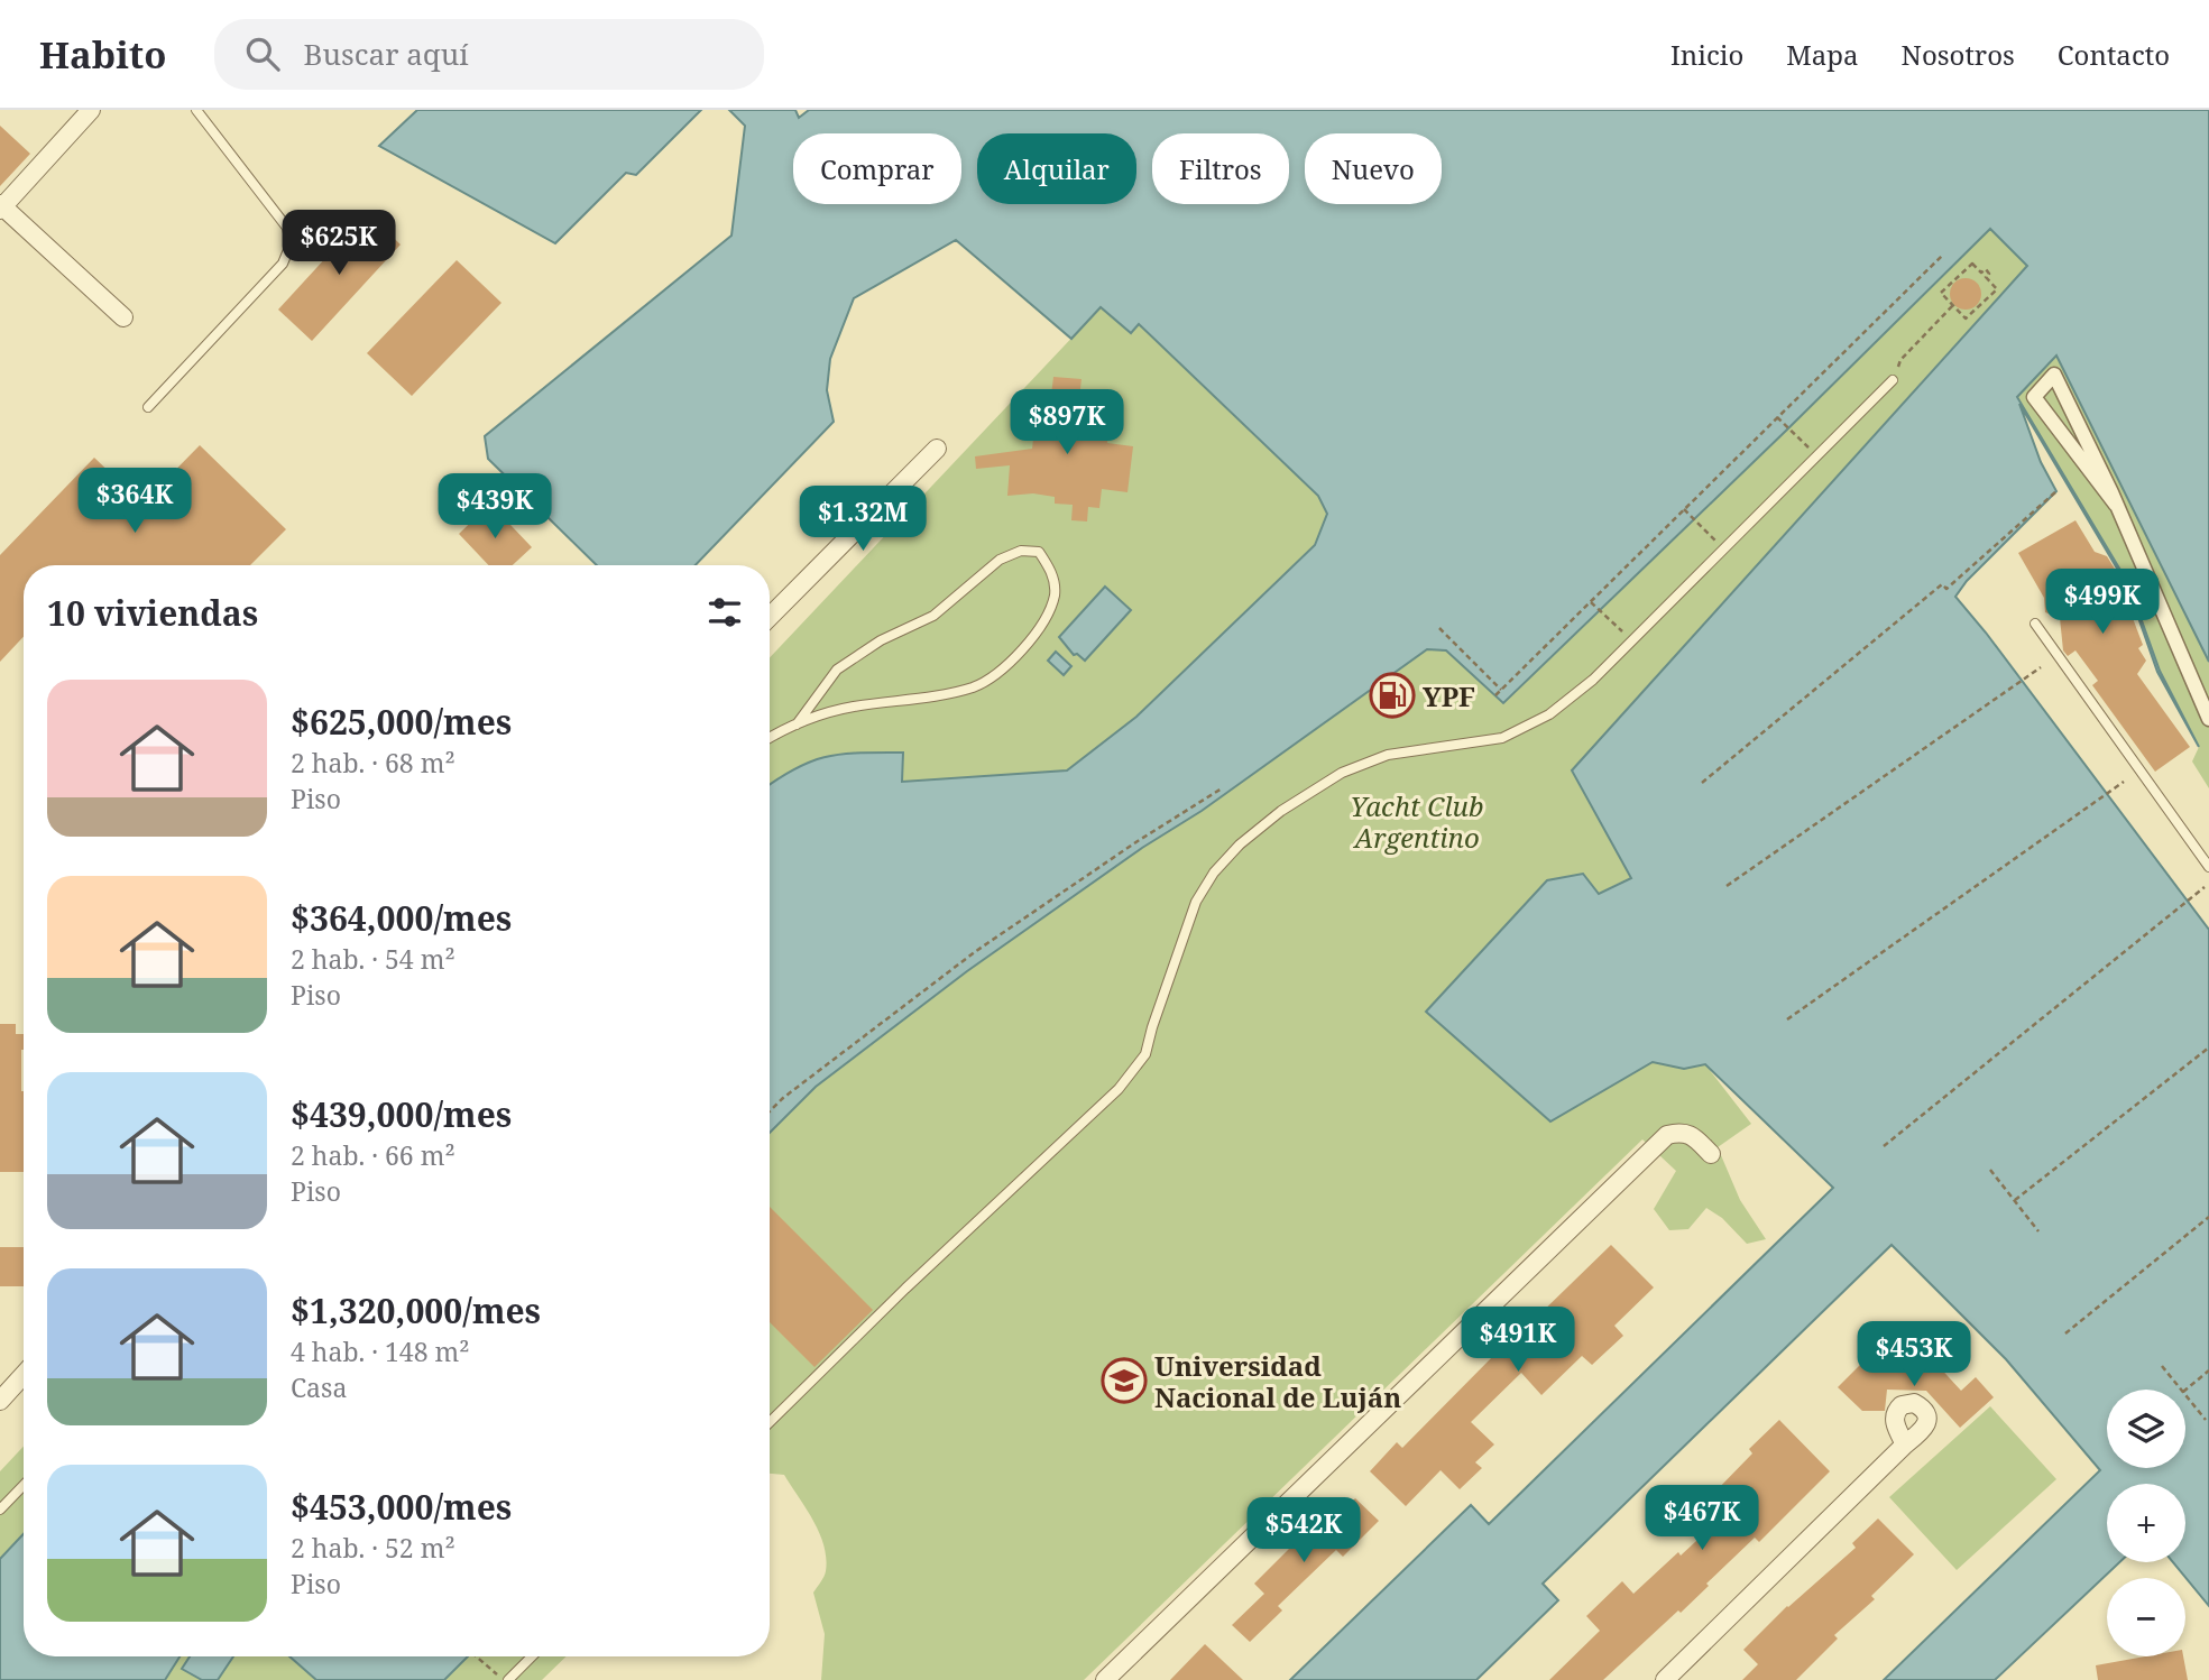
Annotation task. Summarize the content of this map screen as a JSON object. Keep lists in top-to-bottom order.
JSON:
{
  "parks": ["Yacht Club Argentino"],
  "places": {
    "fuel station": ["YPF"],
    "school or university": ["Universidad Nacional de Luján"]
  },
  "page": {
    "header": "Habito",
    "search": "Buscar aquí",
    "nav": [
      "Inicio",
      "Mapa",
      "Nosotros",
      "Contacto"
    ],
    "chip": [
      "Comprar",
      "Alquilar",
      "Filtros",
      "Nuevo"
    ],
    "price": [
      "$625K",
      "$897K",
      "$364K",
      "$439K",
      "$1.32M",
      "$499K",
      "$491K",
      "$453K",
      "$467K",
      "$542K"
    ],
    "heading": "10 viviendas",
    "list": [
      {
        "name": "$625,000/mes",
        "note": "2 hab. · 68 m² · Piso"
      },
      {
        "name": "$364,000/mes",
        "note": "2 hab. · 54 m² · Piso"
      },
      {
        "name": "$439,000/mes",
        "note": "2 hab. · 66 m² · Piso"
      },
      {
        "name": "$1,320,000/mes",
        "note": "4 hab. · 148 m² · Casa"
      },
      {
        "name": "$453,000/mes",
        "note": "2 hab. · 52 m² · Piso"
      }
    ],
    "map_buttons": ["+", "−"]
  }
}
